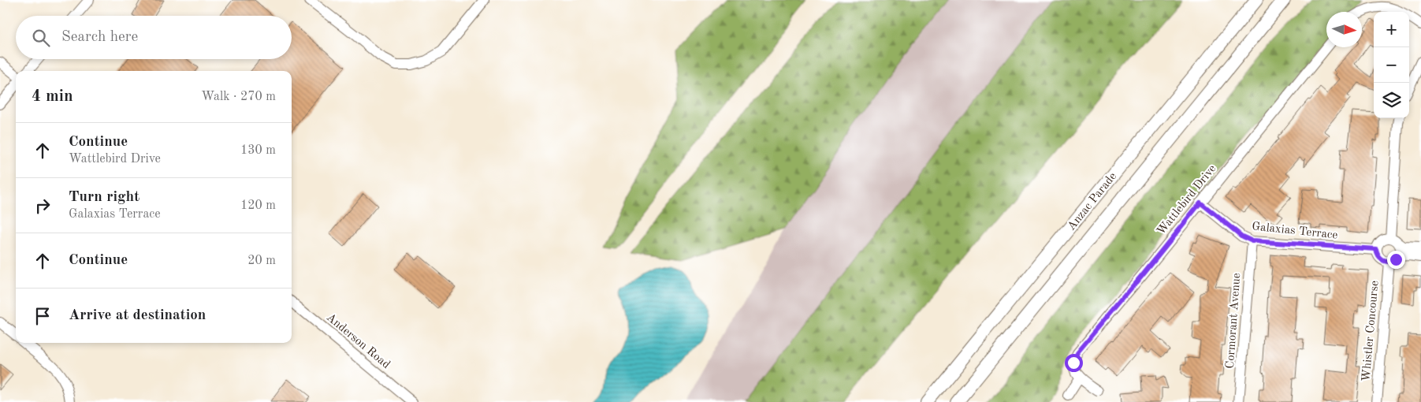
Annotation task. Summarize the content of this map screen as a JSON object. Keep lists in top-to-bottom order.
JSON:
{
  "streets": {
    "main road": ["Anzac Parade"],
    "street": [
      "Wattlebird Drive",
      "Galaxias Terrace",
      "Cormorant Avenue",
      "Whistler Concourse",
      "Anderson Road"
    ]
  },
  "crossings": [
    ["Wattlebird Drive", "Galaxias Terrace"],
    ["Galaxias Terrace", "Cormorant Avenue"],
    ["Galaxias Terrace", "Whistler Concourse"]
  ],
  "north": "right",
  "page": {
    "map_buttons": ["+", "−"],
    "search": "Search here",
    "heading": ["4 min", "Walk · 270 m"],
    "list": [
      ["Continue", "Wattlebird Drive", "130 m"],
      ["Turn right", "Galaxias Terrace", "120 m"],
      ["Continue", "20 m"],
      "Arrive at destination"
    ]
  }
}
